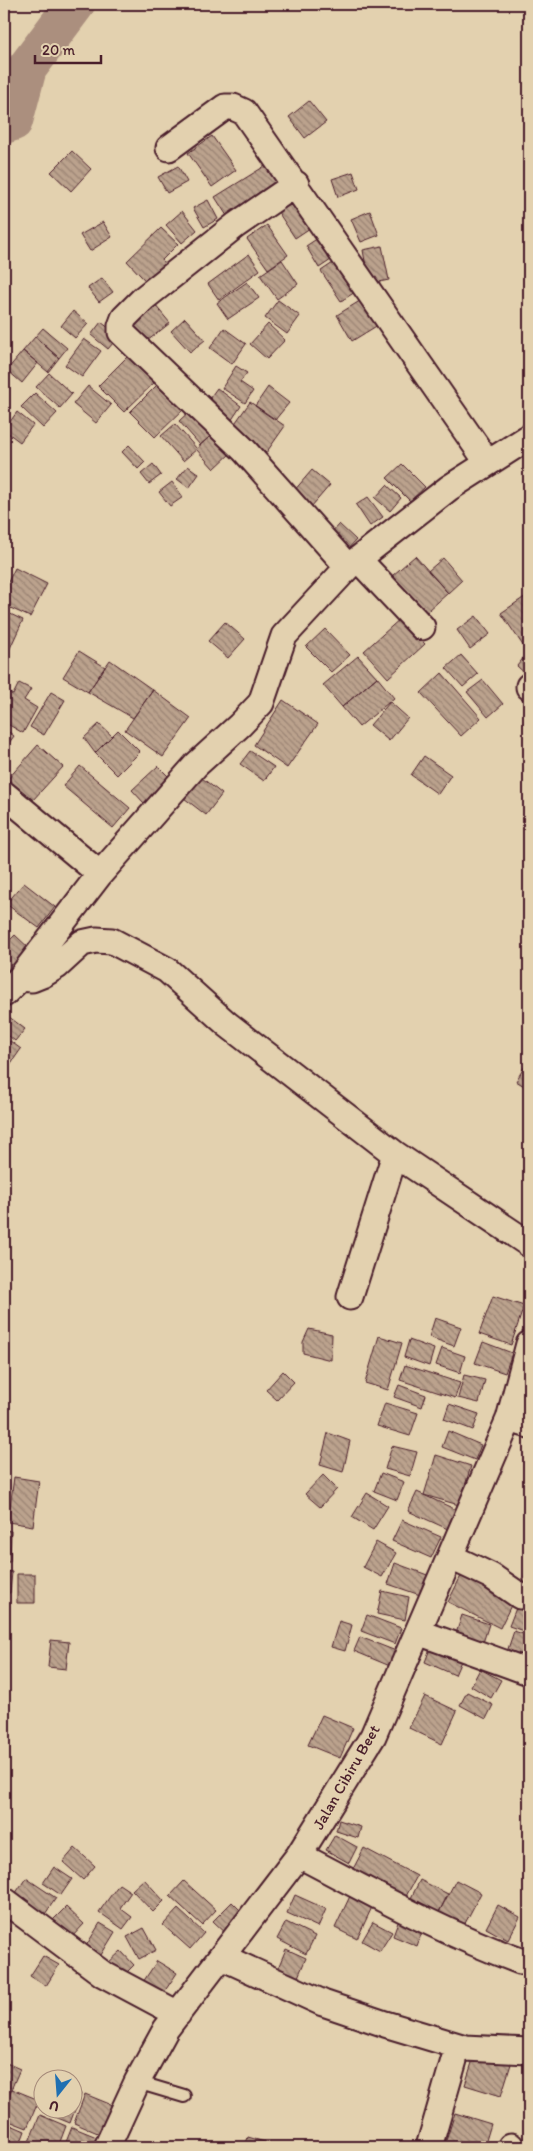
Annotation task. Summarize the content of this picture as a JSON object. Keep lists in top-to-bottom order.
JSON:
{
  "streets": {
    "street": ["Jalan Cibiru Beet"]
  },
  "scale_bar": "20 m",
  "north": "bottom"
}
